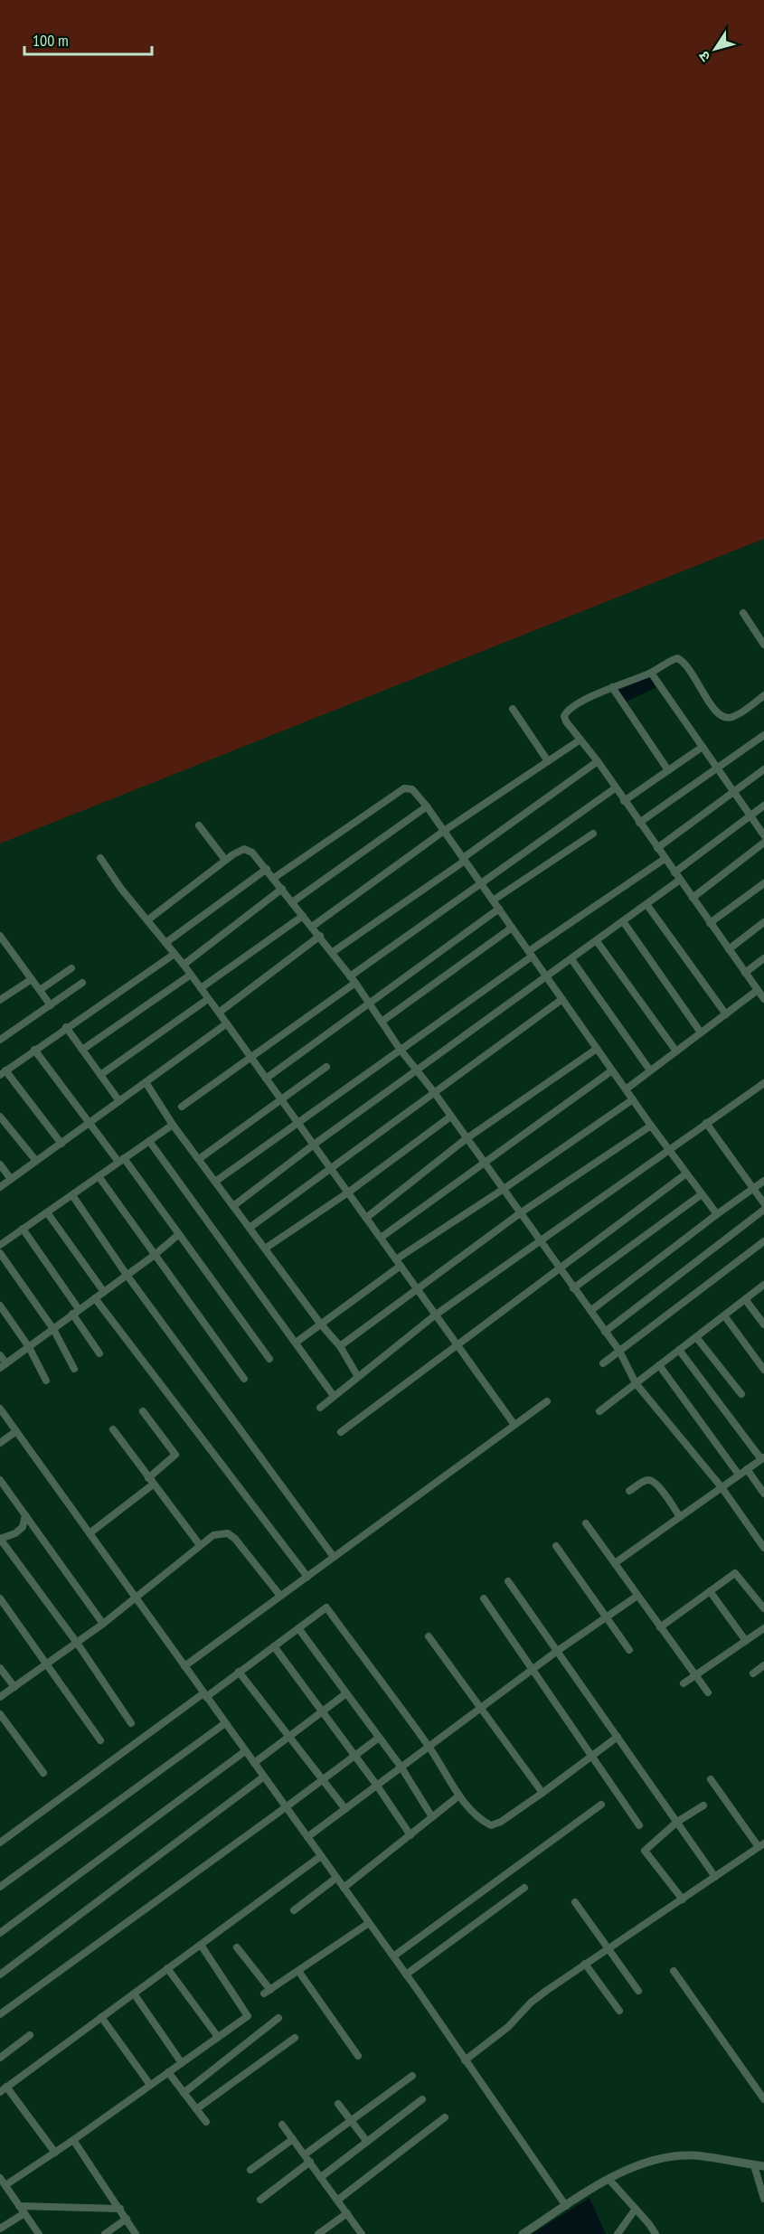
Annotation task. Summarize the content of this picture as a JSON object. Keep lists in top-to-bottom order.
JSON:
{
  "scale_bar": "100 m",
  "north": "bottom left"
}
